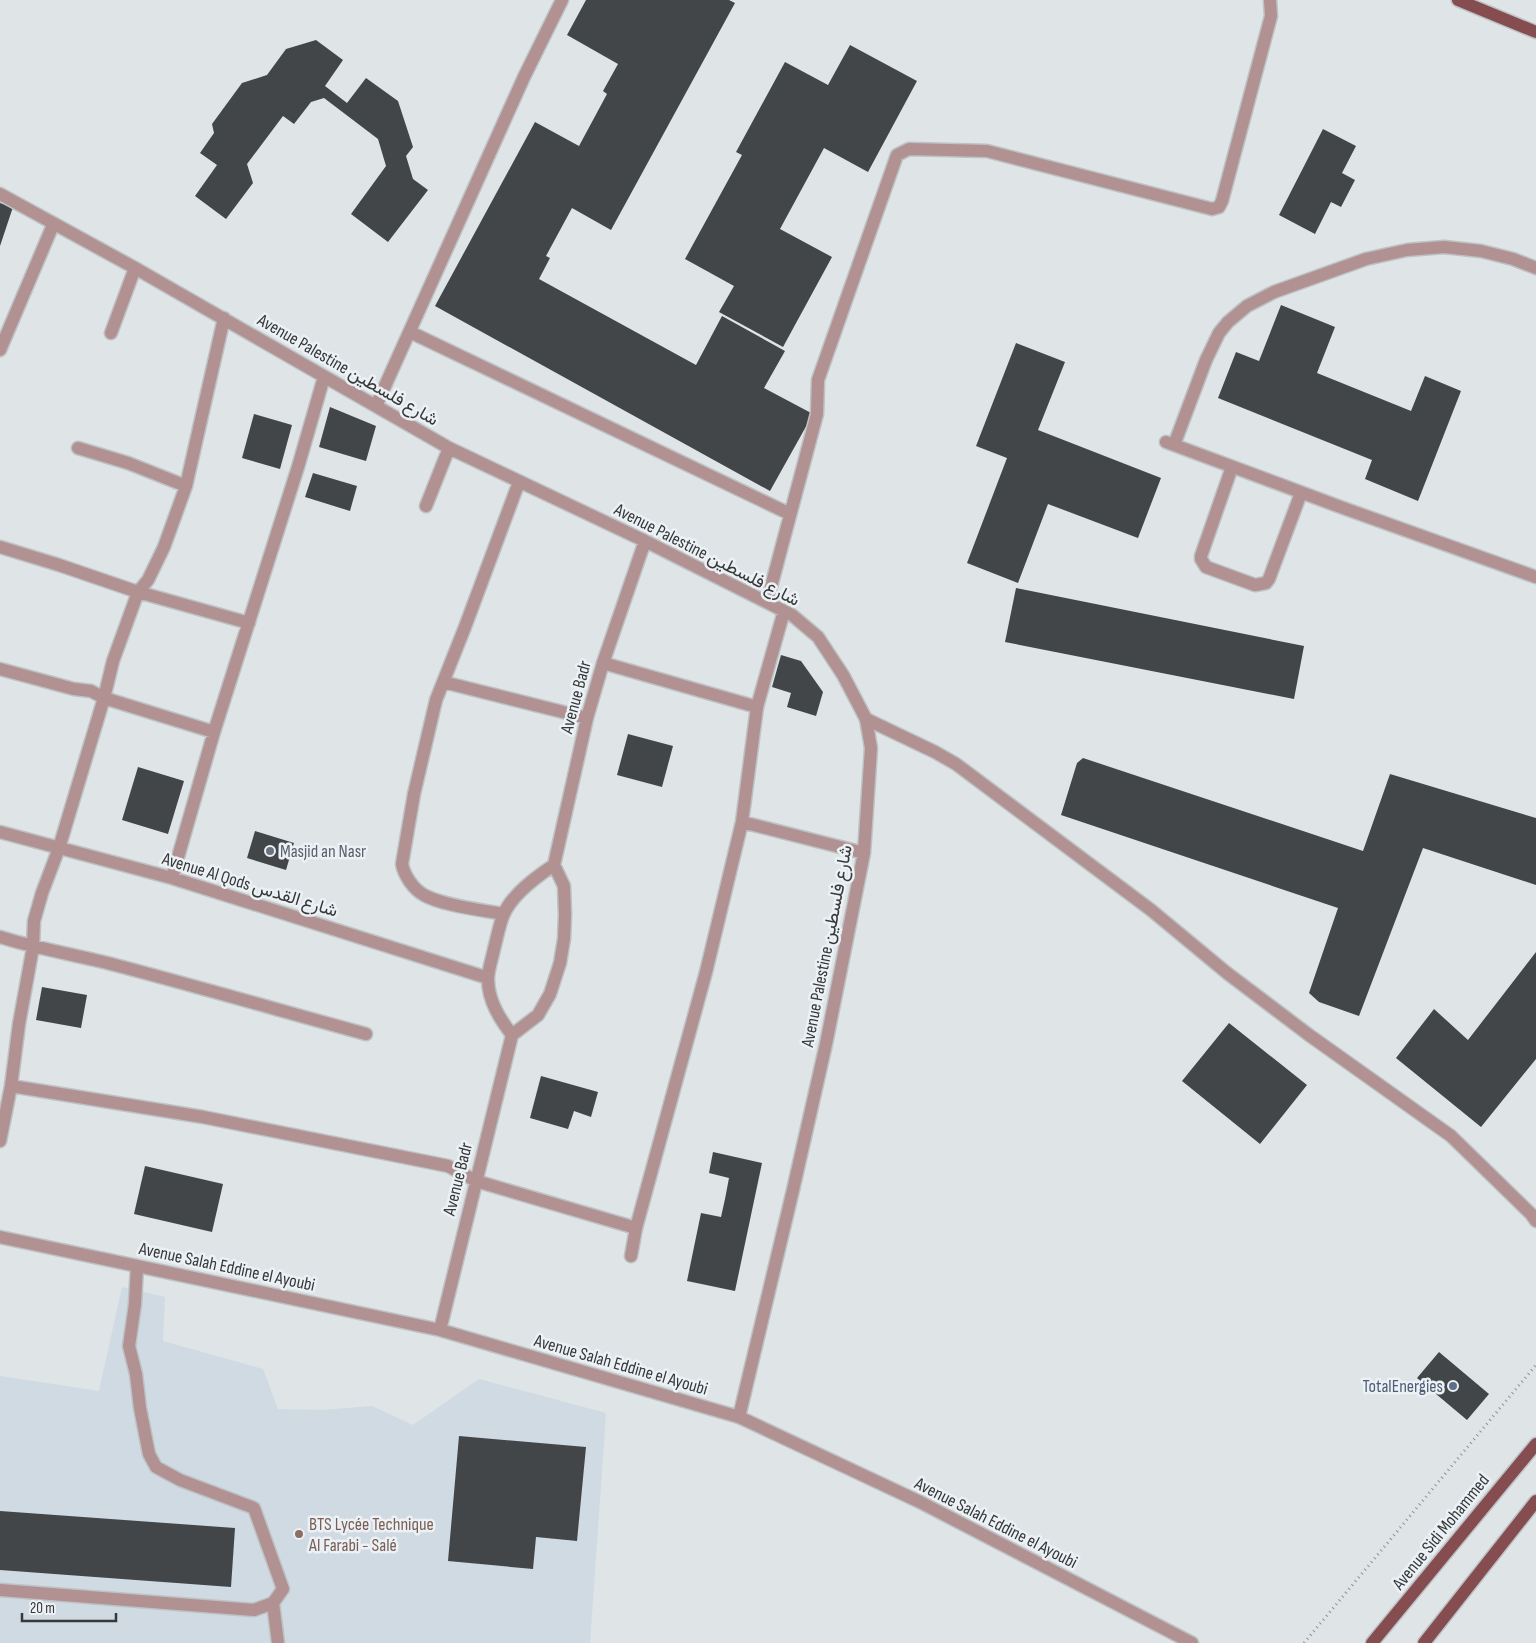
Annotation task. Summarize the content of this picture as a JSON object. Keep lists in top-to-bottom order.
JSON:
{
  "streets": {
    "main road": ["Avenue Sidi Mohammed"],
    "street": [
      "Avenue Palestine شارع فلسطين",
      "Avenue Badr",
      "Avenue Al Qods شارع القدس",
      "Avenue Salah Eddine el Ayoubi"
    ]
  },
  "crossings": [
    ["Avenue Palestine شارع فلسطين", "Avenue Badr"],
    ["Avenue Palestine شارع فلسطين", "Avenue Salah Eddine el Ayoubi"],
    ["Avenue Badr", "Avenue Salah Eddine el Ayoubi"]
  ],
  "places": ["Masjid an Nasr", "TotalEnergies", "BTS Lycée Technique Al Farabi - Salé"],
  "scale_bar": "20 m"
}
